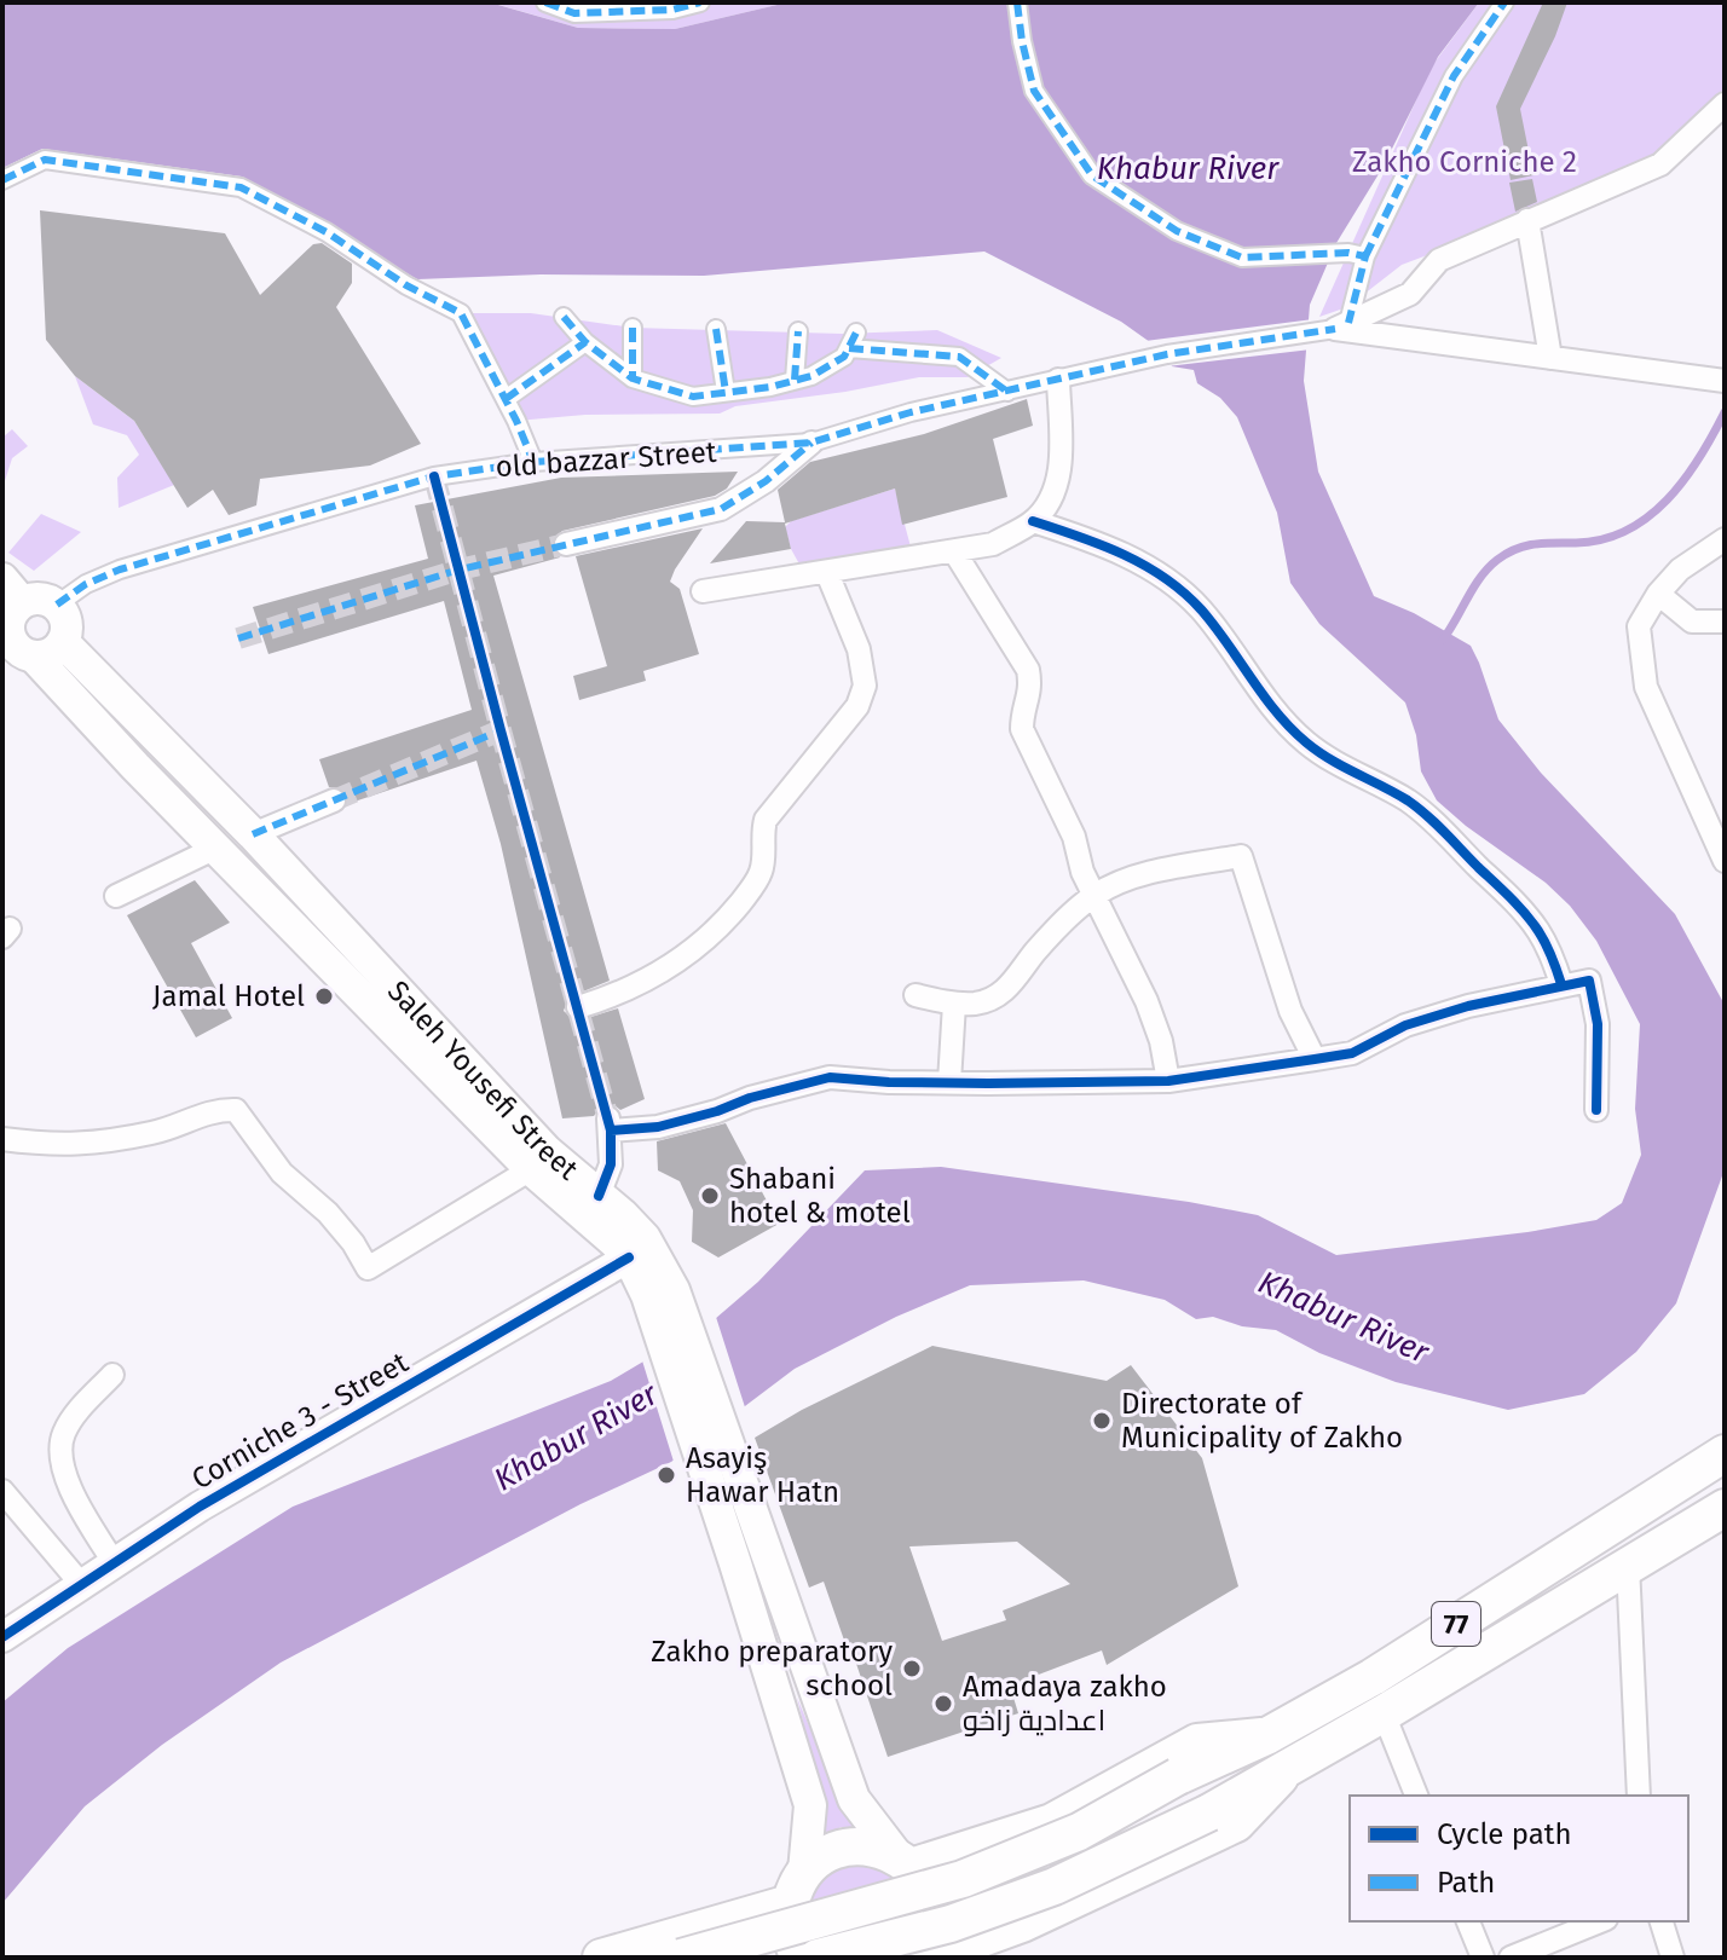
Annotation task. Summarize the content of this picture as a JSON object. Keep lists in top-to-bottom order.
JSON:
{
  "streets": {
    "main road": ["Saleh Yousefi Street", "77"],
    "street": ["old bazzar Street", "Corniche 3 - Street"]
  },
  "crossings": [
    ["old bazzar Street", "Saleh Yousefi Street"],
    ["Saleh Yousefi Street", "Corniche 3 - Street"]
  ],
  "water": ["Khabur River"],
  "parks": ["Zakho Corniche 2"],
  "places": [
    "Jamal Hotel",
    "Shabani hotel & motel",
    "Directorate of Municipality of Zakho",
    "Asayiş Hawar Hatn",
    "Zakho preparatory school",
    "Amadaya zakho اعدادية زاخو"
  ],
  "legend": ["Cycle path", "Path"]
}
